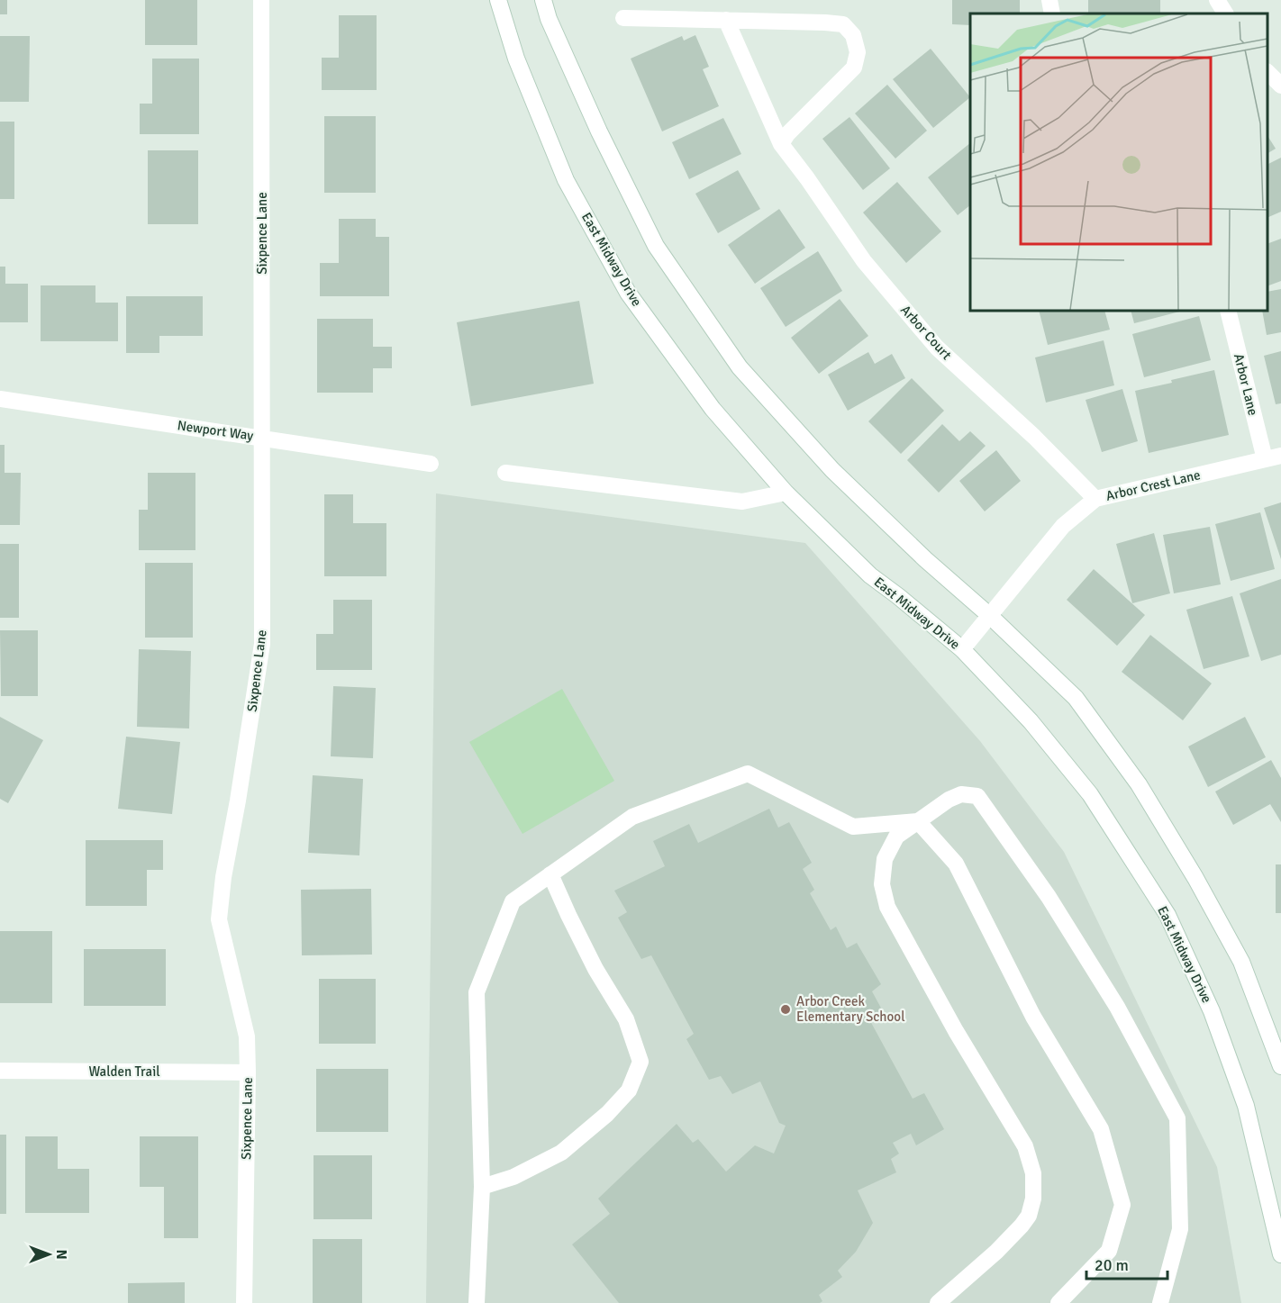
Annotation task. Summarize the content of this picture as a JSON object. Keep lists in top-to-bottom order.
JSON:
{
  "streets": {
    "street": [
      "Sixpence Lane",
      "East Midway Drive",
      "Arbor Court",
      "Arbor Lane",
      "Newport Way",
      "Arbor Crest Lane",
      "Walden Trail"
    ]
  },
  "crossings": [
    ["Sixpence Lane", "Newport Way"],
    ["Sixpence Lane", "Walden Trail"],
    ["East Midway Drive", "Arbor Crest Lane"],
    ["Arbor Court", "Arbor Crest Lane"],
    ["Arbor Lane", "Arbor Crest Lane"]
  ],
  "places": ["Arbor Creek Elementary School"],
  "scale_bar": "20 m",
  "north": "right"
}
